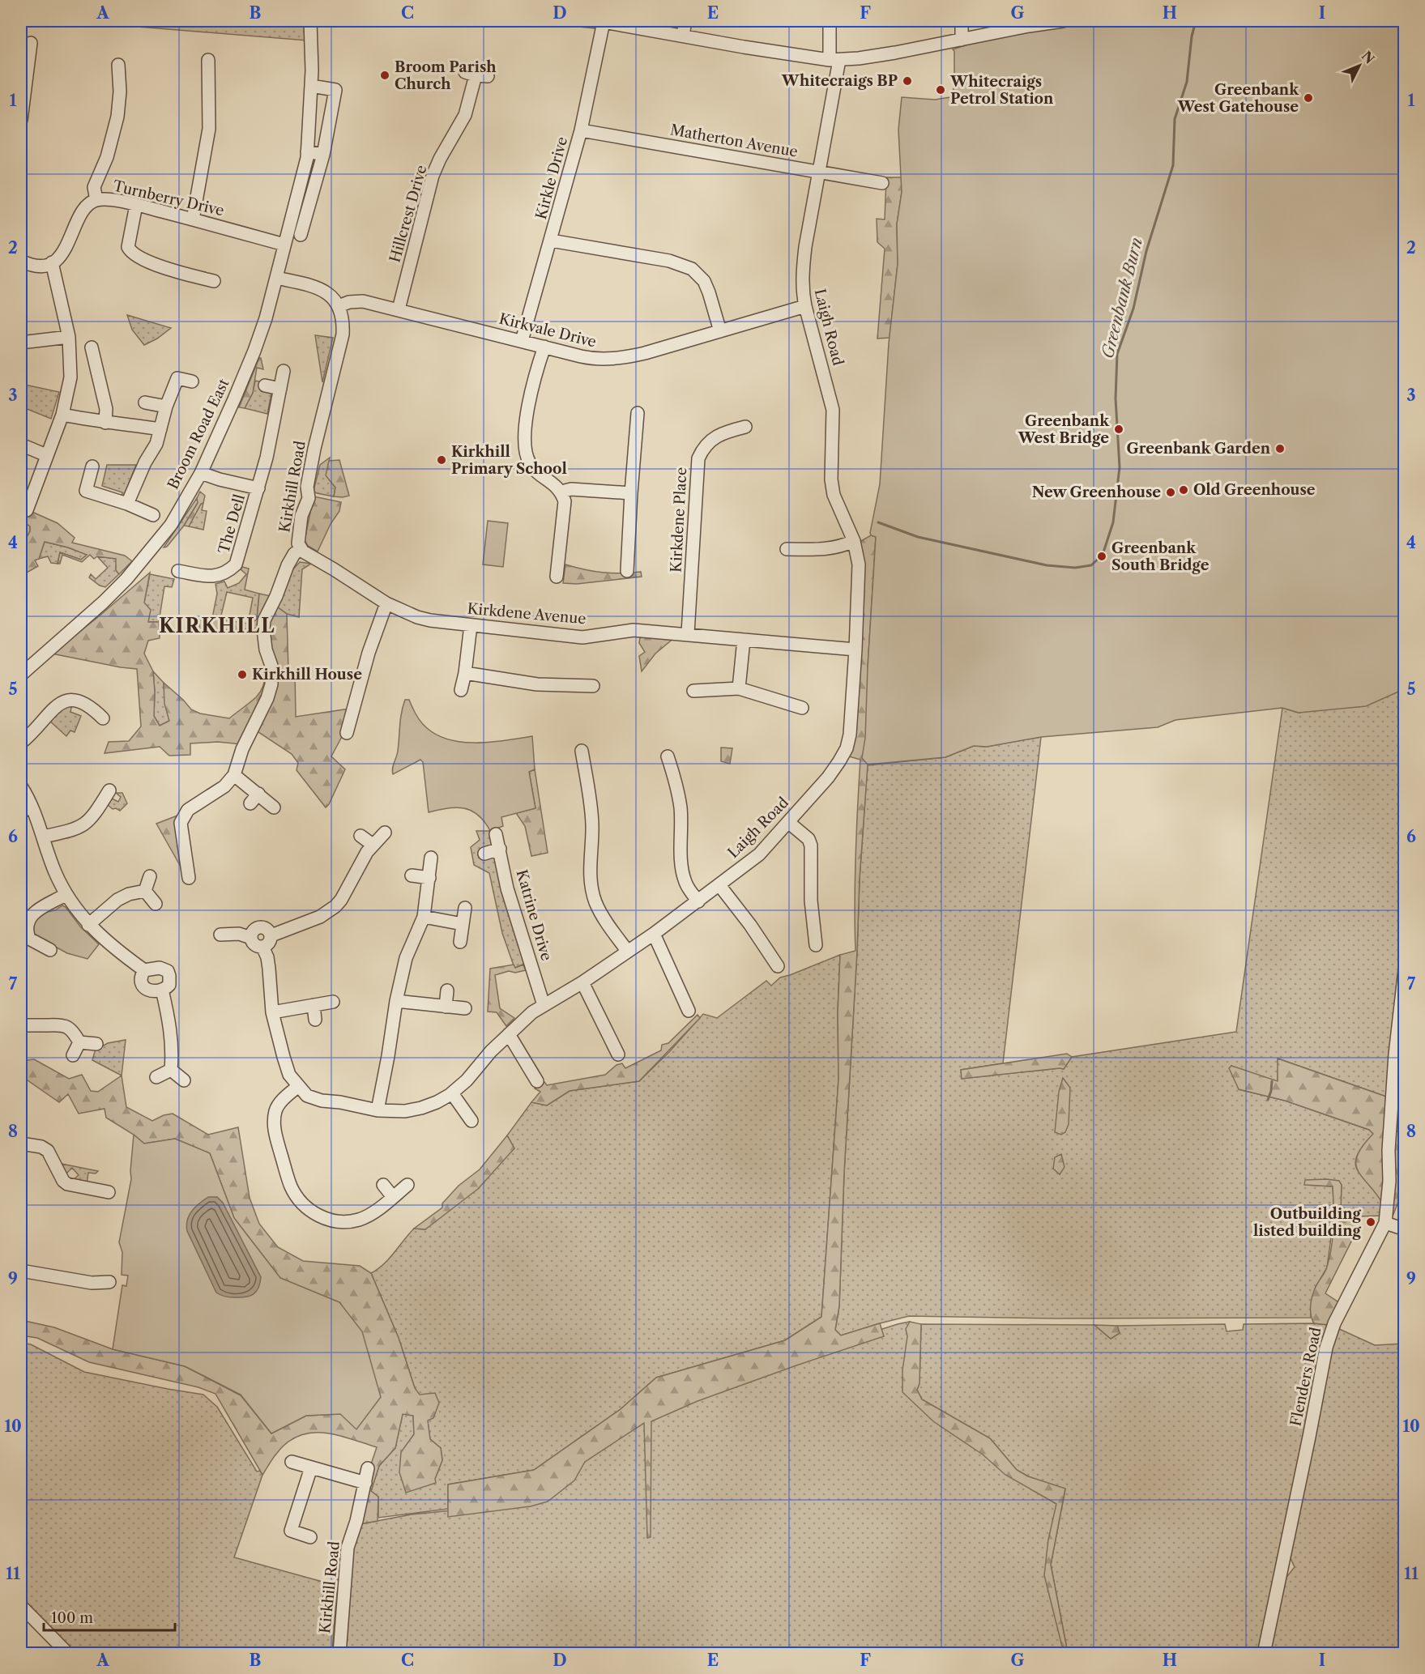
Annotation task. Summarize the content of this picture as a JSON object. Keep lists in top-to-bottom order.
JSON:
{
  "streets": {
    "street": [
      "Matherton Avenue",
      "Kirkle Drive",
      "Turnberry Drive",
      "Hillcrest Drive",
      "Laigh Road",
      "Kirkvale Drive",
      "Broom Road East",
      "Kirkhill Road",
      "Kirkdene Place",
      "The Dell",
      "Kirkdene Avenue",
      "Katrine Drive",
      "Flenders Road"
    ]
  },
  "crossings": [
    ["Matherton Avenue", "Kirkle Drive"],
    ["Matherton Avenue", "Laigh Road"],
    ["Kirkle Drive", "Kirkvale Drive"],
    ["Turnberry Drive", "Broom Road East"],
    ["Hillcrest Drive", "Kirkvale Drive"],
    ["Laigh Road", "Kirkvale Drive"],
    ["Laigh Road", "Kirkdene Avenue"],
    ["Laigh Road", "Katrine Drive"],
    ["Kirkvale Drive", "Kirkhill Road"],
    ["Broom Road East", "The Dell"],
    ["Kirkhill Road", "Kirkdene Avenue"],
    ["Kirkdene Place", "Kirkdene Avenue"]
  ],
  "districts": ["KIRKHILL"],
  "water": ["Greenbank Burn"],
  "places": [
    "Broom Parish Church",
    "Whitecraigs BP",
    "Whitecraigs Petrol Station",
    "Greenbank West Gatehouse",
    "Greenbank West Bridge",
    "Greenbank Garden",
    "Kirkhill Primary School",
    "Old Greenhouse",
    "New Greenhouse",
    "Greenbank South Bridge",
    "Kirkhill House",
    "Outbuilding listed building"
  ],
  "scale_bar": "100 m",
  "north": "top right",
  "grid": {
    "columns": [
      "A",
      "B",
      "C",
      "D",
      "E",
      "F",
      "G",
      "H",
      "I"
    ],
    "rows": [
      "1",
      "2",
      "3",
      "4",
      "5",
      "6",
      "7",
      "8",
      "9",
      "10",
      "11"
    ]
  }
}
